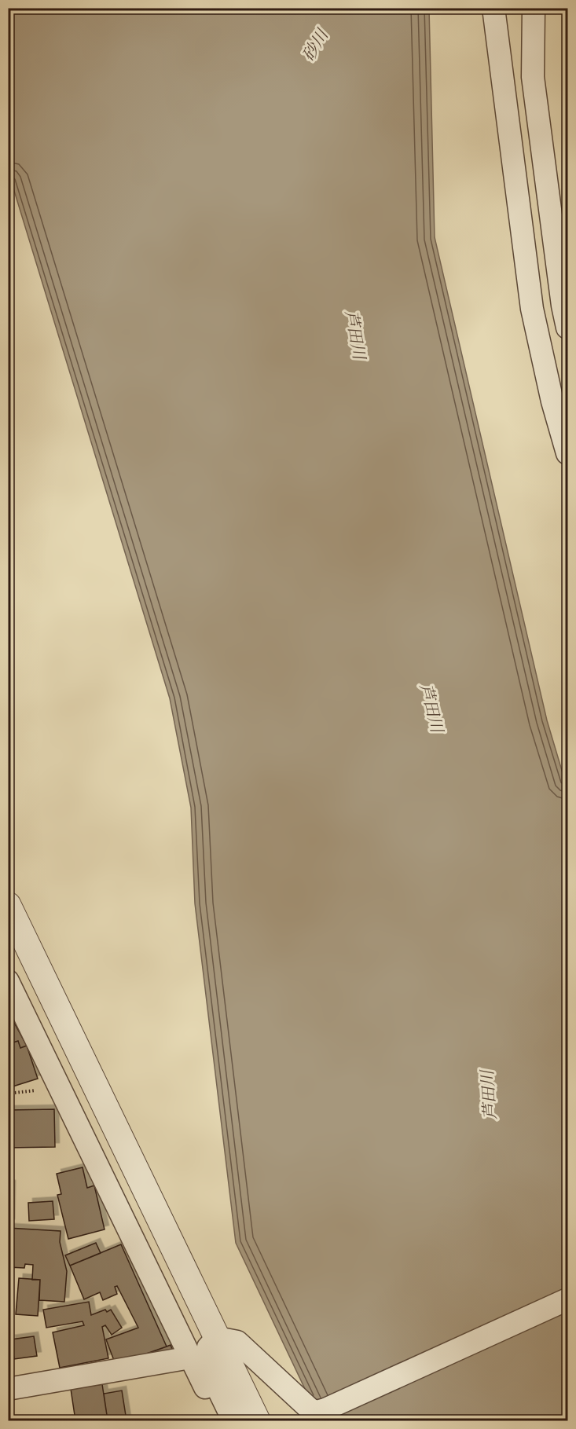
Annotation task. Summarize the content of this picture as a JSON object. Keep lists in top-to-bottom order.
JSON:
{
  "water": ["砂川", "芦田川"]
}
